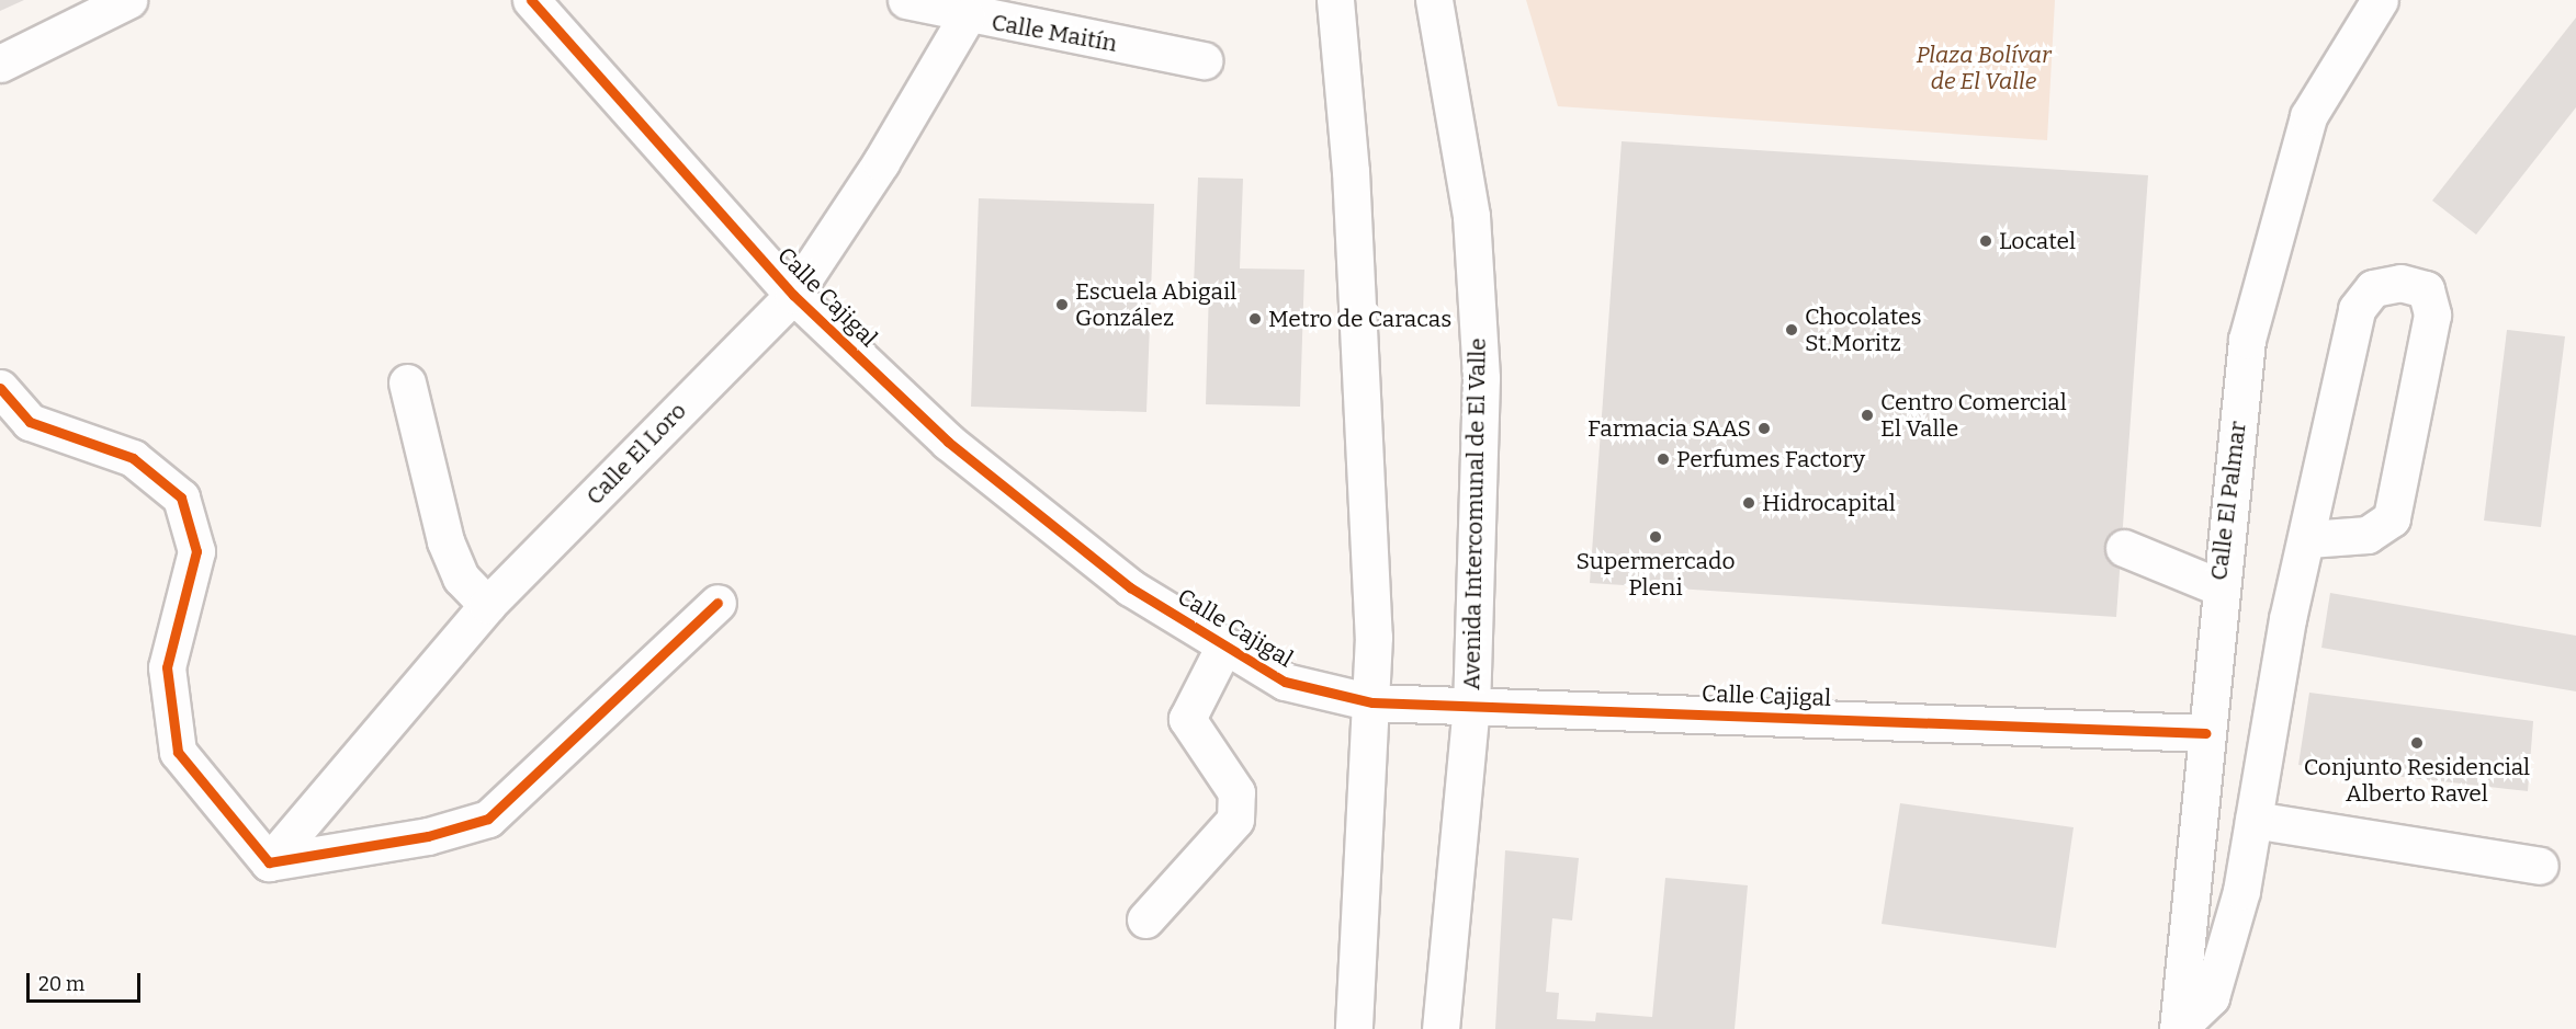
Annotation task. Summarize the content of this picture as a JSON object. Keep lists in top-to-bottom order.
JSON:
{
  "streets": {
    "street": [
      "Calle Maitín",
      "Calle Cajigal",
      "Calle El Loro",
      "Calle El Palmar",
      "Avenida Intercomunal de El Valle"
    ]
  },
  "crossings": [
    ["Calle Maitín", "Calle El Loro"],
    ["Calle Cajigal", "Calle El Loro"],
    ["Calle Cajigal", "Calle El Palmar"],
    ["Calle Cajigal", "Avenida Intercomunal de El Valle"]
  ],
  "parks": ["Plaza Bolívar de El Valle"],
  "places": [
    "Locatel",
    "Escuela Abigail González",
    "Metro de Caracas",
    "Chocolates St.Moritz",
    "Centro Comercial El Valle",
    "Farmacia SAAS",
    "Perfumes Factory",
    "Hidrocapital",
    "Supermercado Pleni",
    "Conjunto Residencial Alberto Ravel"
  ],
  "scale_bar": "20 m"
}
